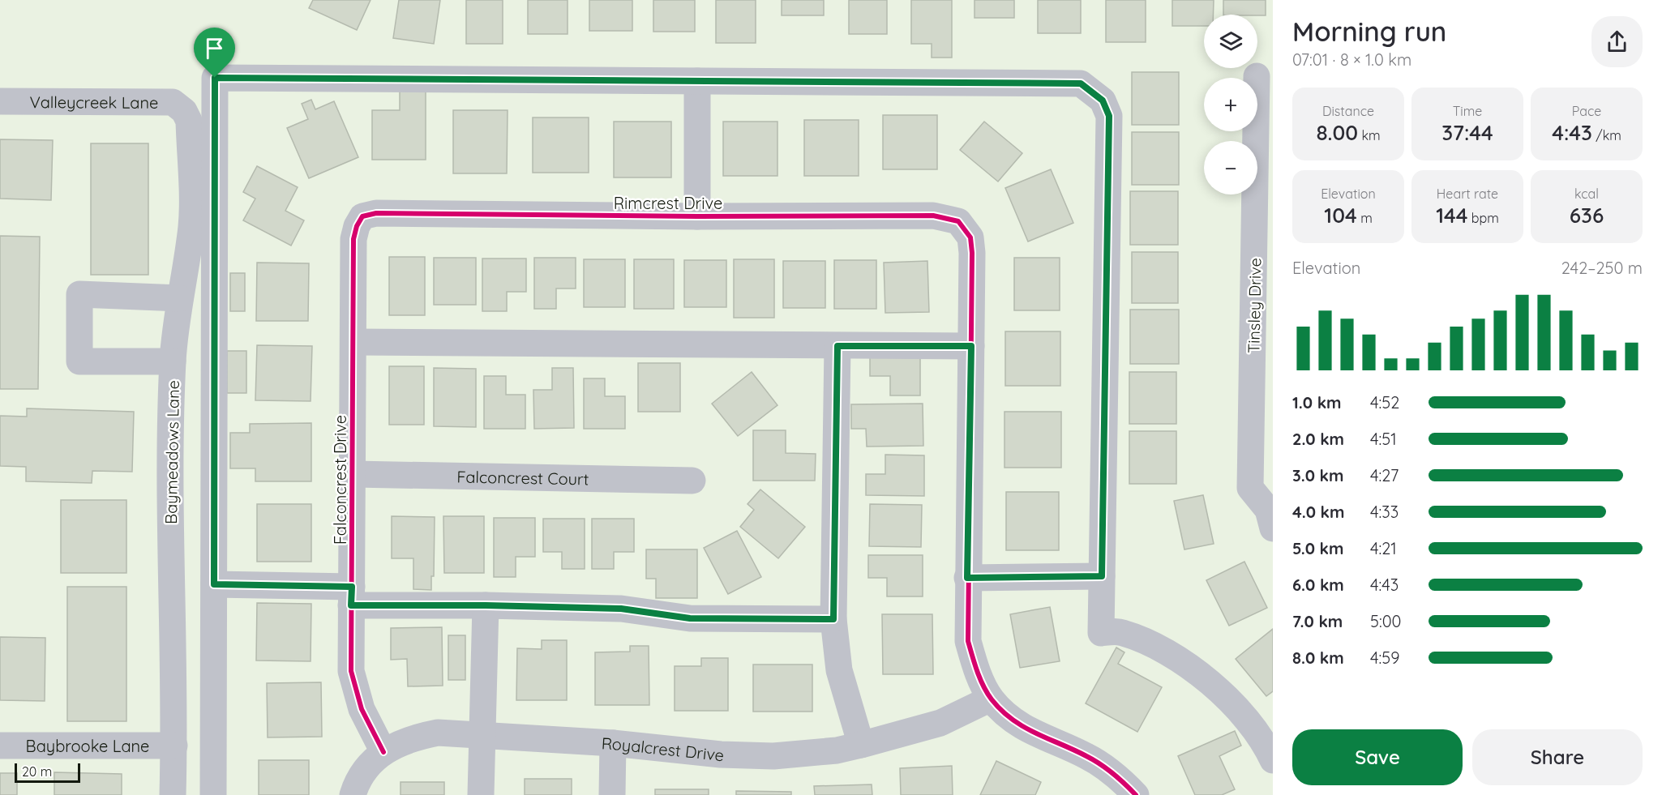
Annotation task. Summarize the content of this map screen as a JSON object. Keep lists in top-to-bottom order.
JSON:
{
  "streets": {
    "street": [
      "Valleycreek Lane",
      "Rimcrest Drive",
      "Tinsley Drive",
      "Baymeadows Lane",
      "Falconcrest Court",
      "Falconcrest Drive",
      "Baybrooke Lane",
      "Royalcrest Drive"
    ]
  },
  "crossings": [
    ["Valleycreek Lane", "Baymeadows Lane"],
    ["Rimcrest Drive", "Falconcrest Drive"],
    ["Baymeadows Lane", "Baybrooke Lane"],
    ["Falconcrest Court", "Falconcrest Drive"],
    ["Falconcrest Drive", "Royalcrest Drive"]
  ],
  "scale_bar": "20 m",
  "page": {
    "heading": ["Morning run", "07:01 · 8 × 1.0 km"],
    "map_buttons": ["+", "−"],
    "stats": [
      ["Distance", "8.00 km"],
      ["Time", "37:44"],
      ["Pace", "4:43 /km"],
      ["Elevation", "104 m"],
      ["Heart rate", "144 bpm"],
      ["kcal", "636"]
    ],
    "chart": ["Elevation", "242–250 m"],
    "list": [
      {
        "name": "1.0 km",
        "note": "4:52"
      },
      {
        "name": "2.0 km",
        "note": "4:51"
      },
      {
        "name": "3.0 km",
        "note": "4:27"
      },
      {
        "name": "4.0 km",
        "note": "4:33"
      },
      {
        "name": "5.0 km",
        "note": "4:21"
      },
      {
        "name": "6.0 km",
        "note": "4:43"
      },
      {
        "name": "7.0 km",
        "note": "5:00"
      },
      {
        "name": "8.0 km",
        "note": "4:59"
      }
    ],
    "buttons": ["Save", "Share"],
    "scale": "20 m"
  }
}
